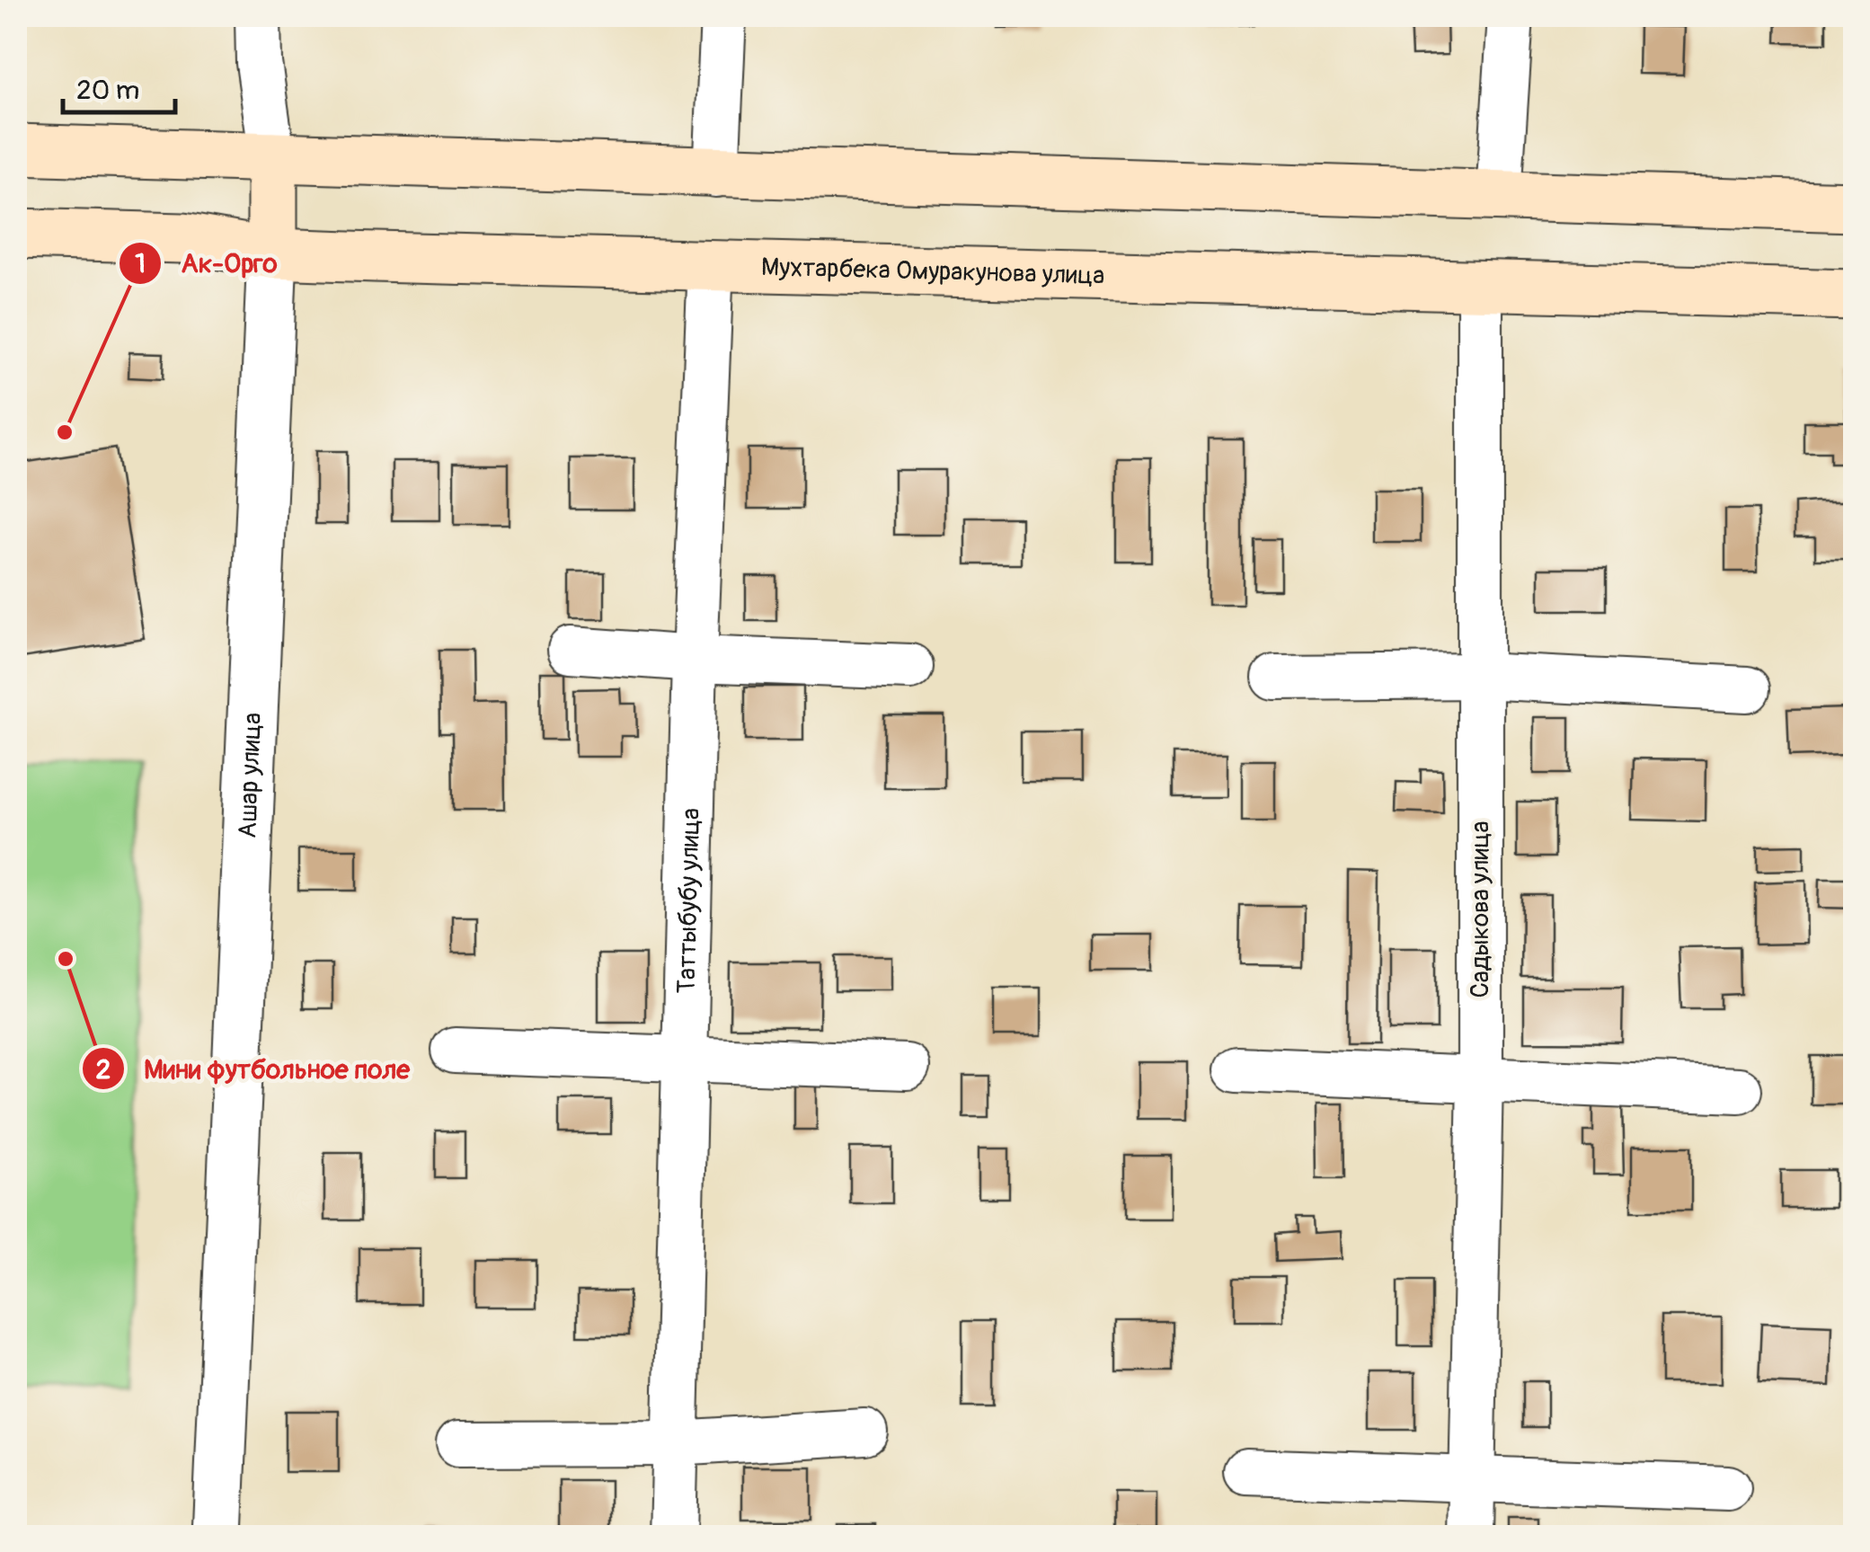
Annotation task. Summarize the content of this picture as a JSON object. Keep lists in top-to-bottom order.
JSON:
{
  "streets": {
    "main road": ["Мухтарбека Омуракунова улица", "Ашар улица"],
    "street": ["Таттыбубу улица", "Садыкова улица"]
  },
  "crossings": [
    ["Мухтарбека Омуракунова улица", "Ашар улица"],
    ["Мухтарбека Омуракунова улица", "Таттыбубу улица"],
    ["Мухтарбека Омуракунова улица", "Садыкова улица"]
  ],
  "places": ["Ак-Орго", "Мини футбольное поле"],
  "scale_bar": "20 m"
}
